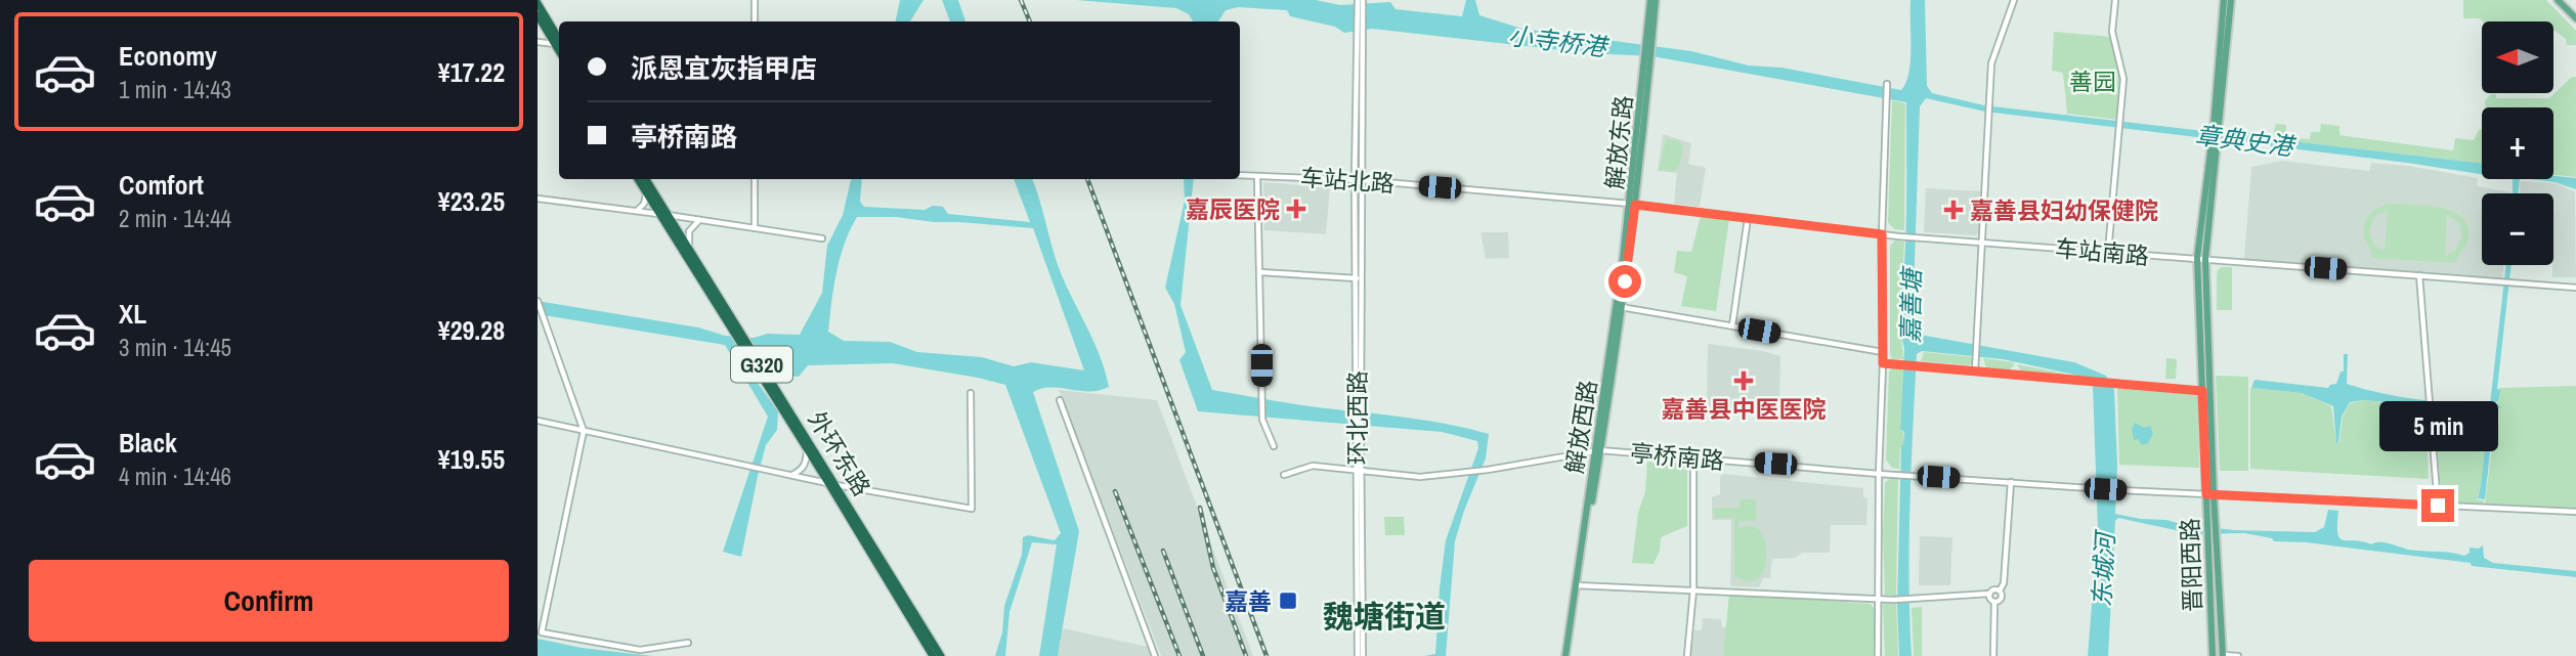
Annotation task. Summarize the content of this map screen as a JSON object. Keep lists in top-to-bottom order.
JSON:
{
  "streets": {
    "highway": ["G320", "外环东路"],
    "main road": ["解放东路", "解放西路", "晋阳西路"],
    "street": [
      "车站北路",
      "车站南路",
      "环北西路",
      "亭桥南路"
    ]
  },
  "crossings": [
    ["解放东路", "车站北路"],
    ["解放东路", "车站南路"],
    ["解放东路", "解放西路"],
    ["车站北路", "车站南路"],
    ["车站北路", "环北西路"],
    ["车站北路", "解放西路"],
    ["车站南路", "解放西路"],
    ["车站南路", "晋阳西路"],
    ["G320", "外环东路"],
    ["环北西路", "亭桥南路"],
    ["解放西路", "亭桥南路"],
    ["亭桥南路", "晋阳西路"]
  ],
  "districts": ["魏塘街道"],
  "water": [
    "小寺桥港",
    "章典史港",
    "嘉善塘",
    "东城河"
  ],
  "parks": ["善园"],
  "places": {
    "health": ["嘉辰医院", "嘉善县妇幼保健院", "嘉善县中医医院"],
    "transit": ["嘉善"]
  },
  "north": "left",
  "page": {
    "list": [
      {
        "name": "Economy",
        "note": "1 min · 14:43",
        "value": "¥17.22"
      },
      {
        "name": "Comfort",
        "note": "2 min · 14:44",
        "value": "¥23.25"
      },
      {
        "name": "XL",
        "note": "3 min · 14:45",
        "value": "¥29.28"
      },
      {
        "name": "Black",
        "note": "4 min · 14:46",
        "value": "¥19.55"
      }
    ],
    "map_buttons": ["+", "−"],
    "banner": ["派恩宜灰指甲店", "亭桥南路"],
    "bubble": "5 min",
    "buttons": "Confirm"
  }
}
